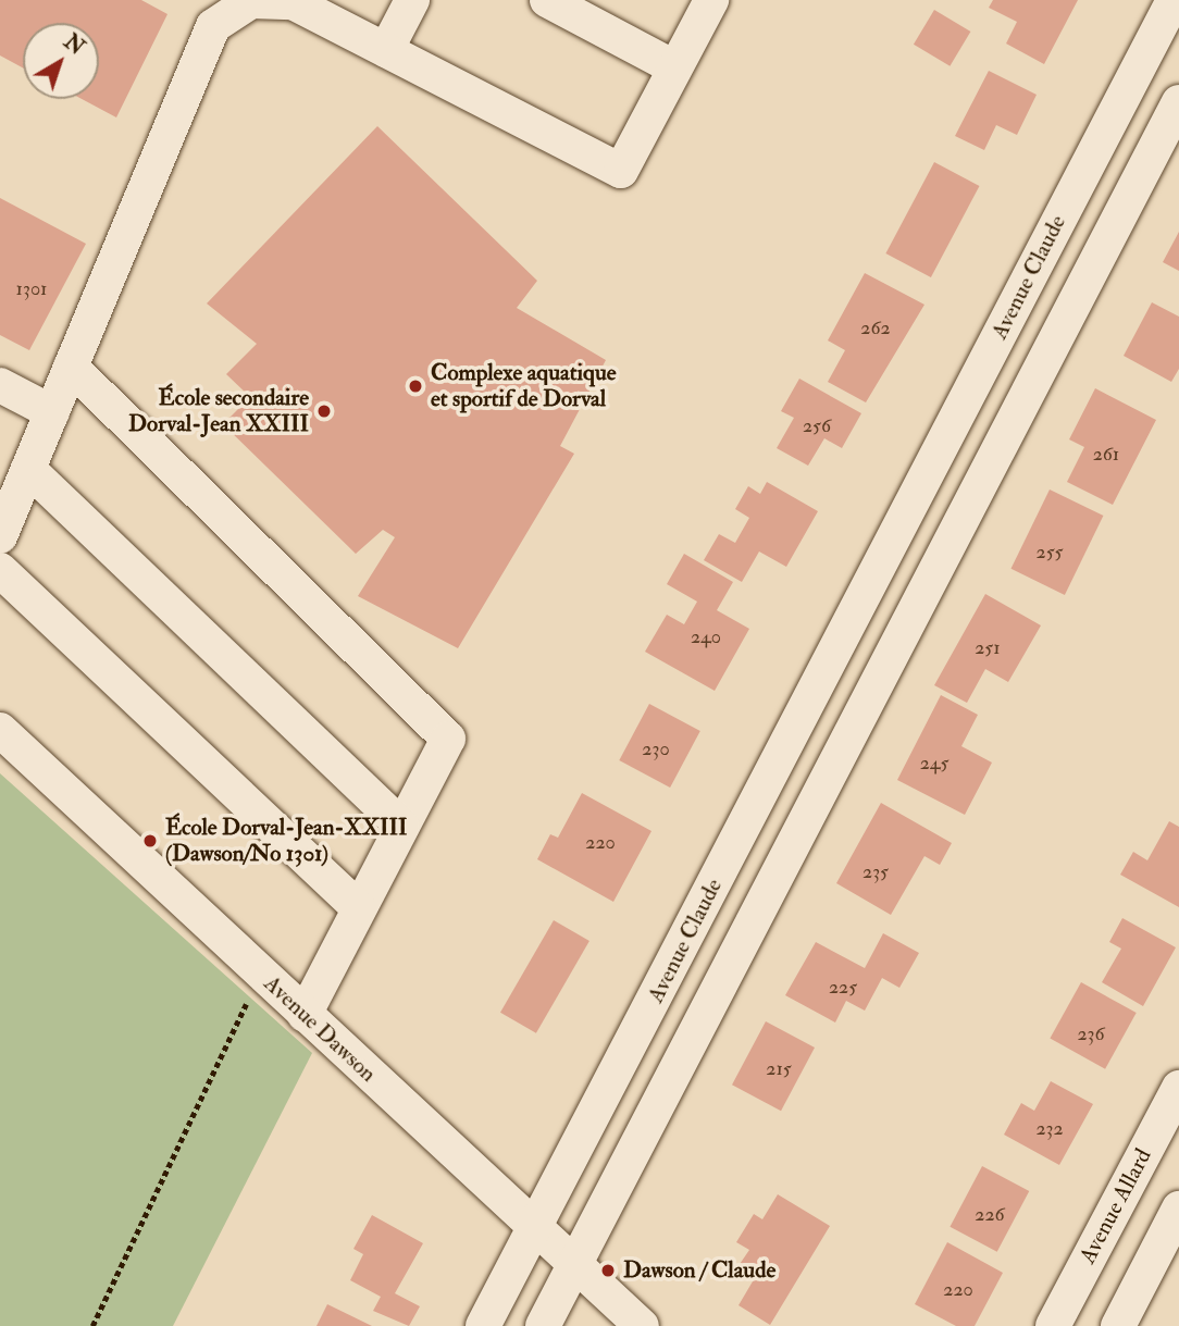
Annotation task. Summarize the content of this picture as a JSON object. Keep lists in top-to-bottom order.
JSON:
{
  "streets": {
    "street": ["Avenue Claude", "Avenue Dawson", "Avenue Allard"]
  },
  "crossings": [
    ["Avenue Claude", "Avenue Dawson"]
  ],
  "places": [
    "Complexe aquatique et sportif de Dorval",
    "École secondaire Dorval-Jean XXIII",
    "École Dorval-Jean-XXIII (Dawson/No 1301)",
    "Dawson / Claude"
  ],
  "house_numbers": [
    "1301",
    "262",
    "256",
    "261",
    "255",
    "240",
    "251",
    "230",
    "245",
    "220",
    "235",
    "225",
    "236",
    "215",
    "232",
    "226",
    "220"
  ],
  "north": "top right"
}
